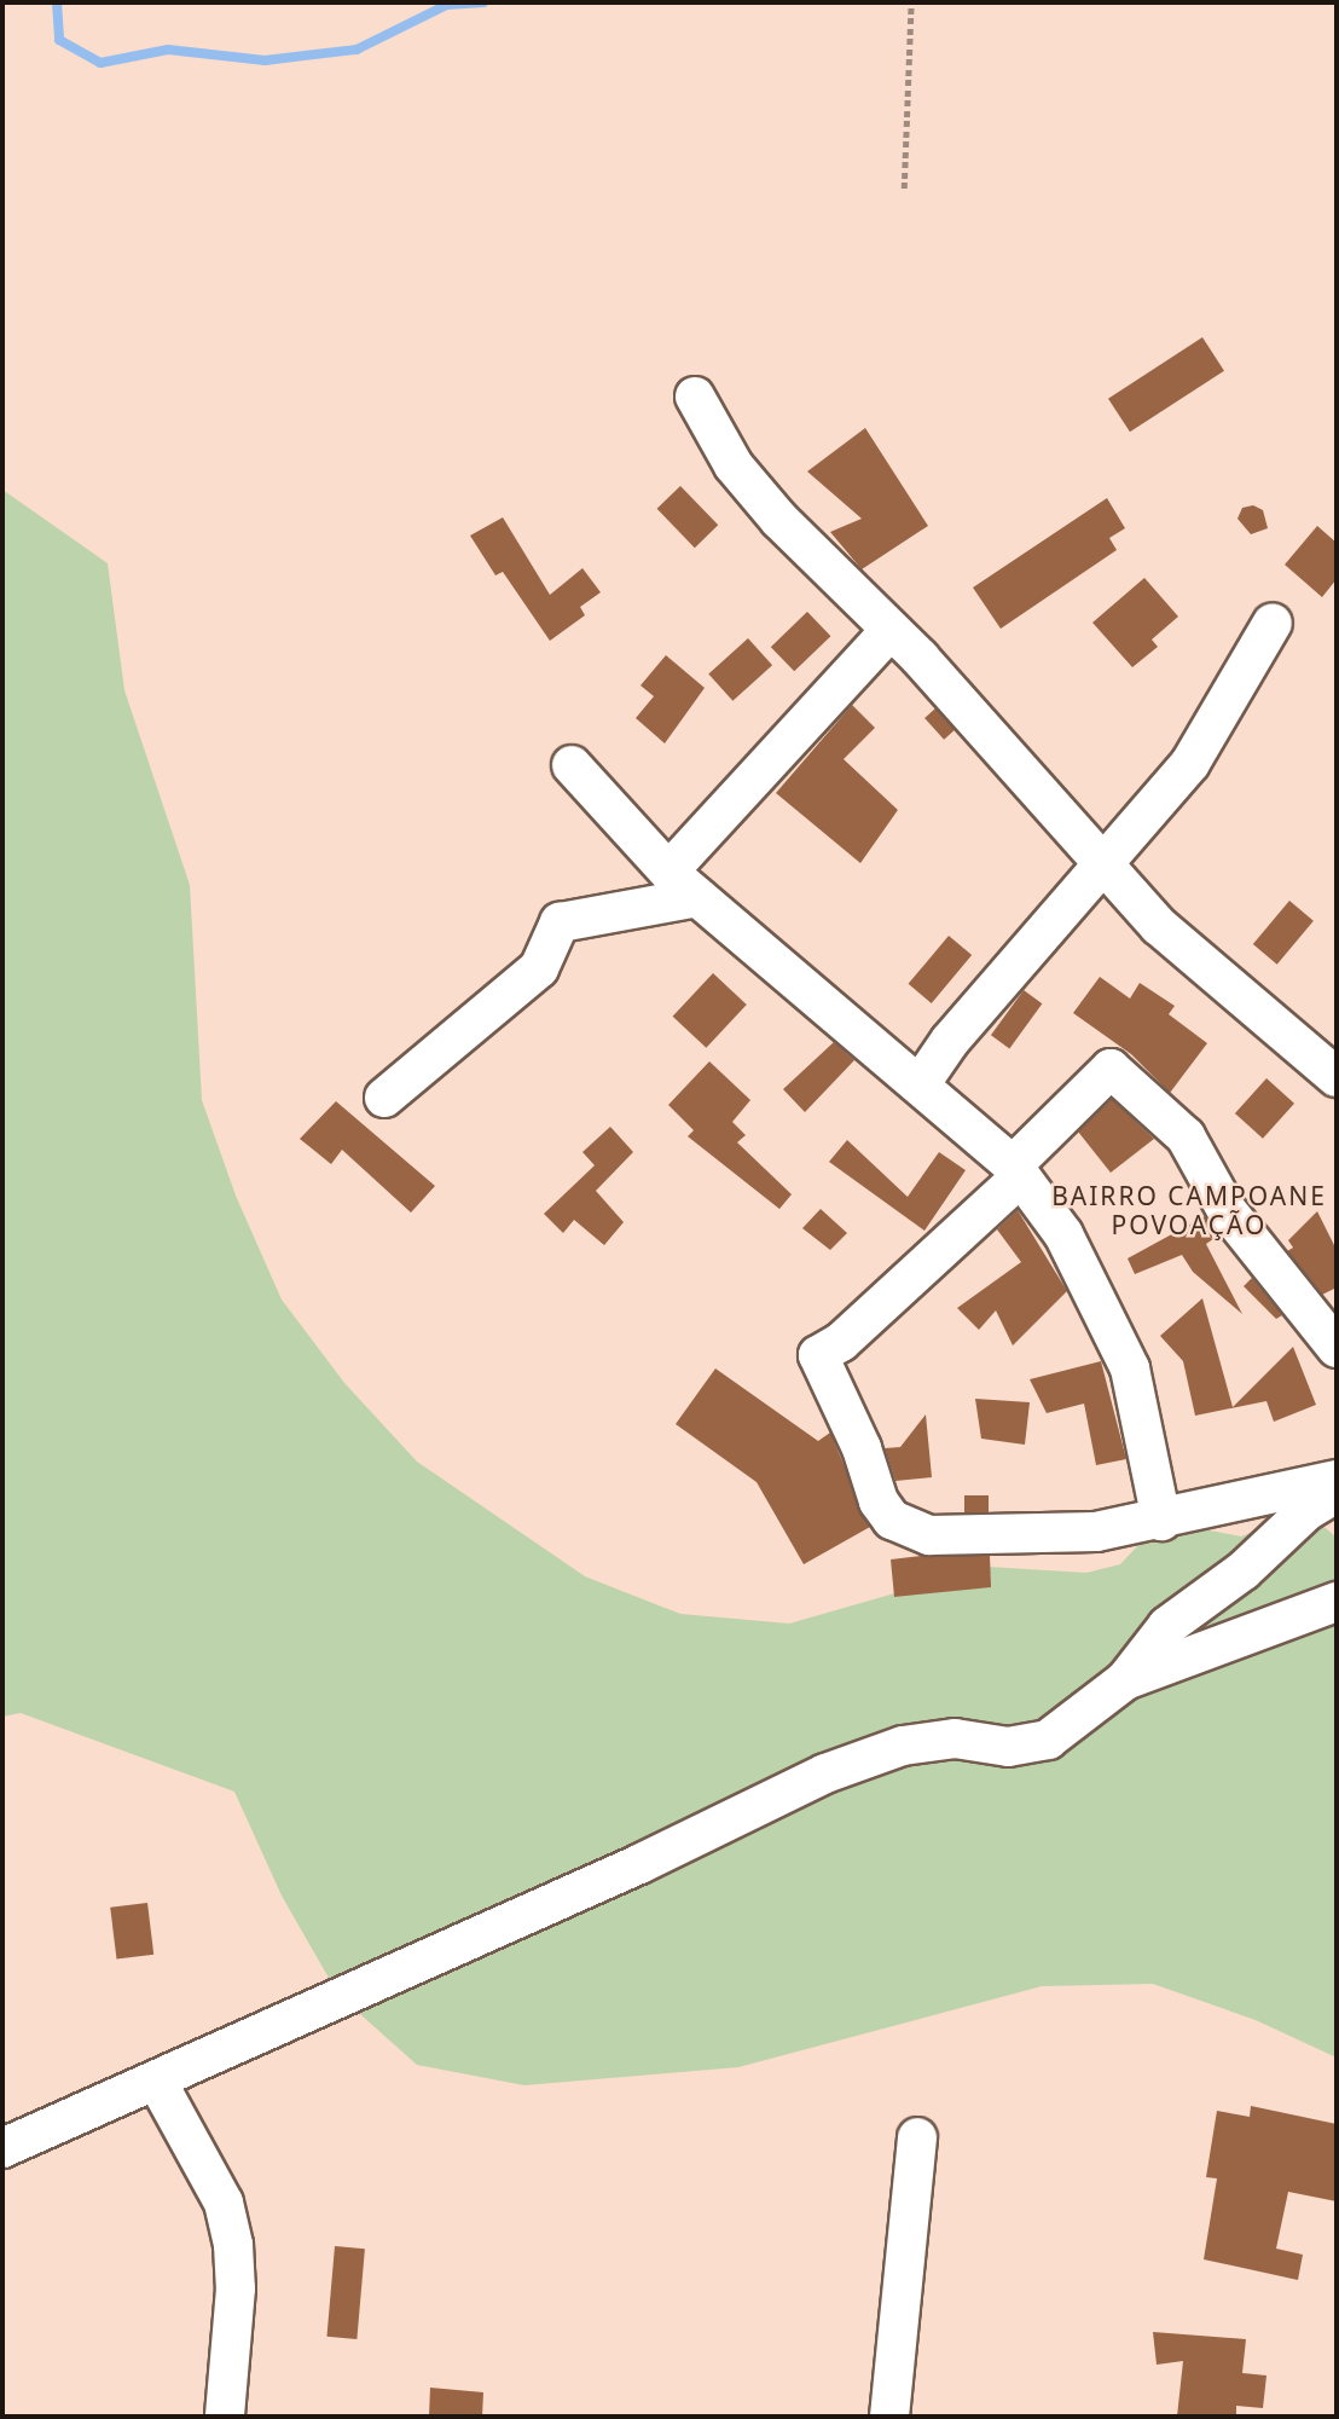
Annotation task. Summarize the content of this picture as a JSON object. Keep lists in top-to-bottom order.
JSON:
{
  "districts": ["BAIRRO CAMPOANE POVOAÇÃO"]
}
